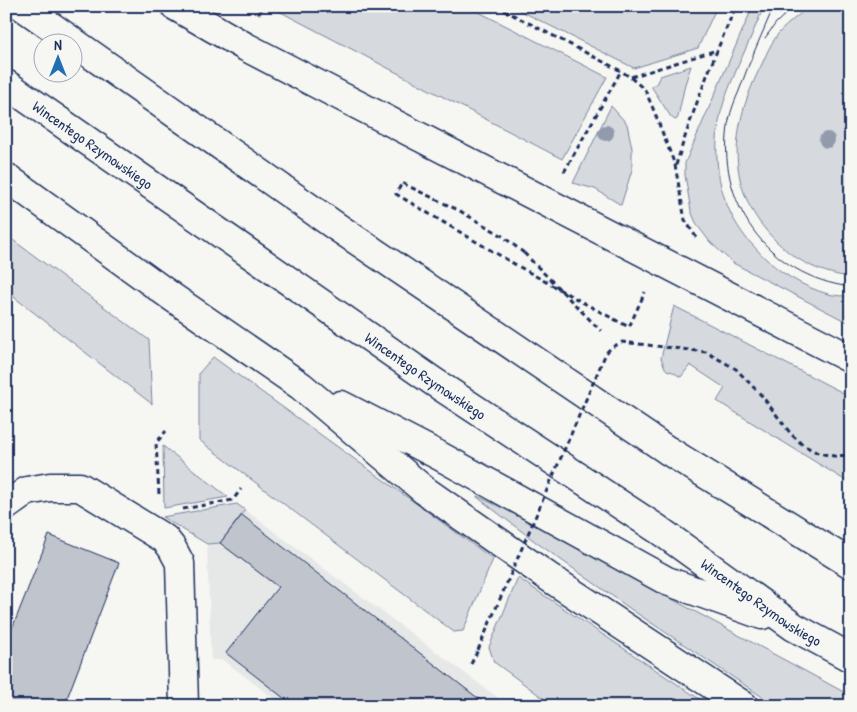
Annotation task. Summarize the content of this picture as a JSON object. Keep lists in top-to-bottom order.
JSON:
{
  "streets": {
    "main road": ["Wincentego Rzymowskiego"]
  },
  "north": "top"
}
